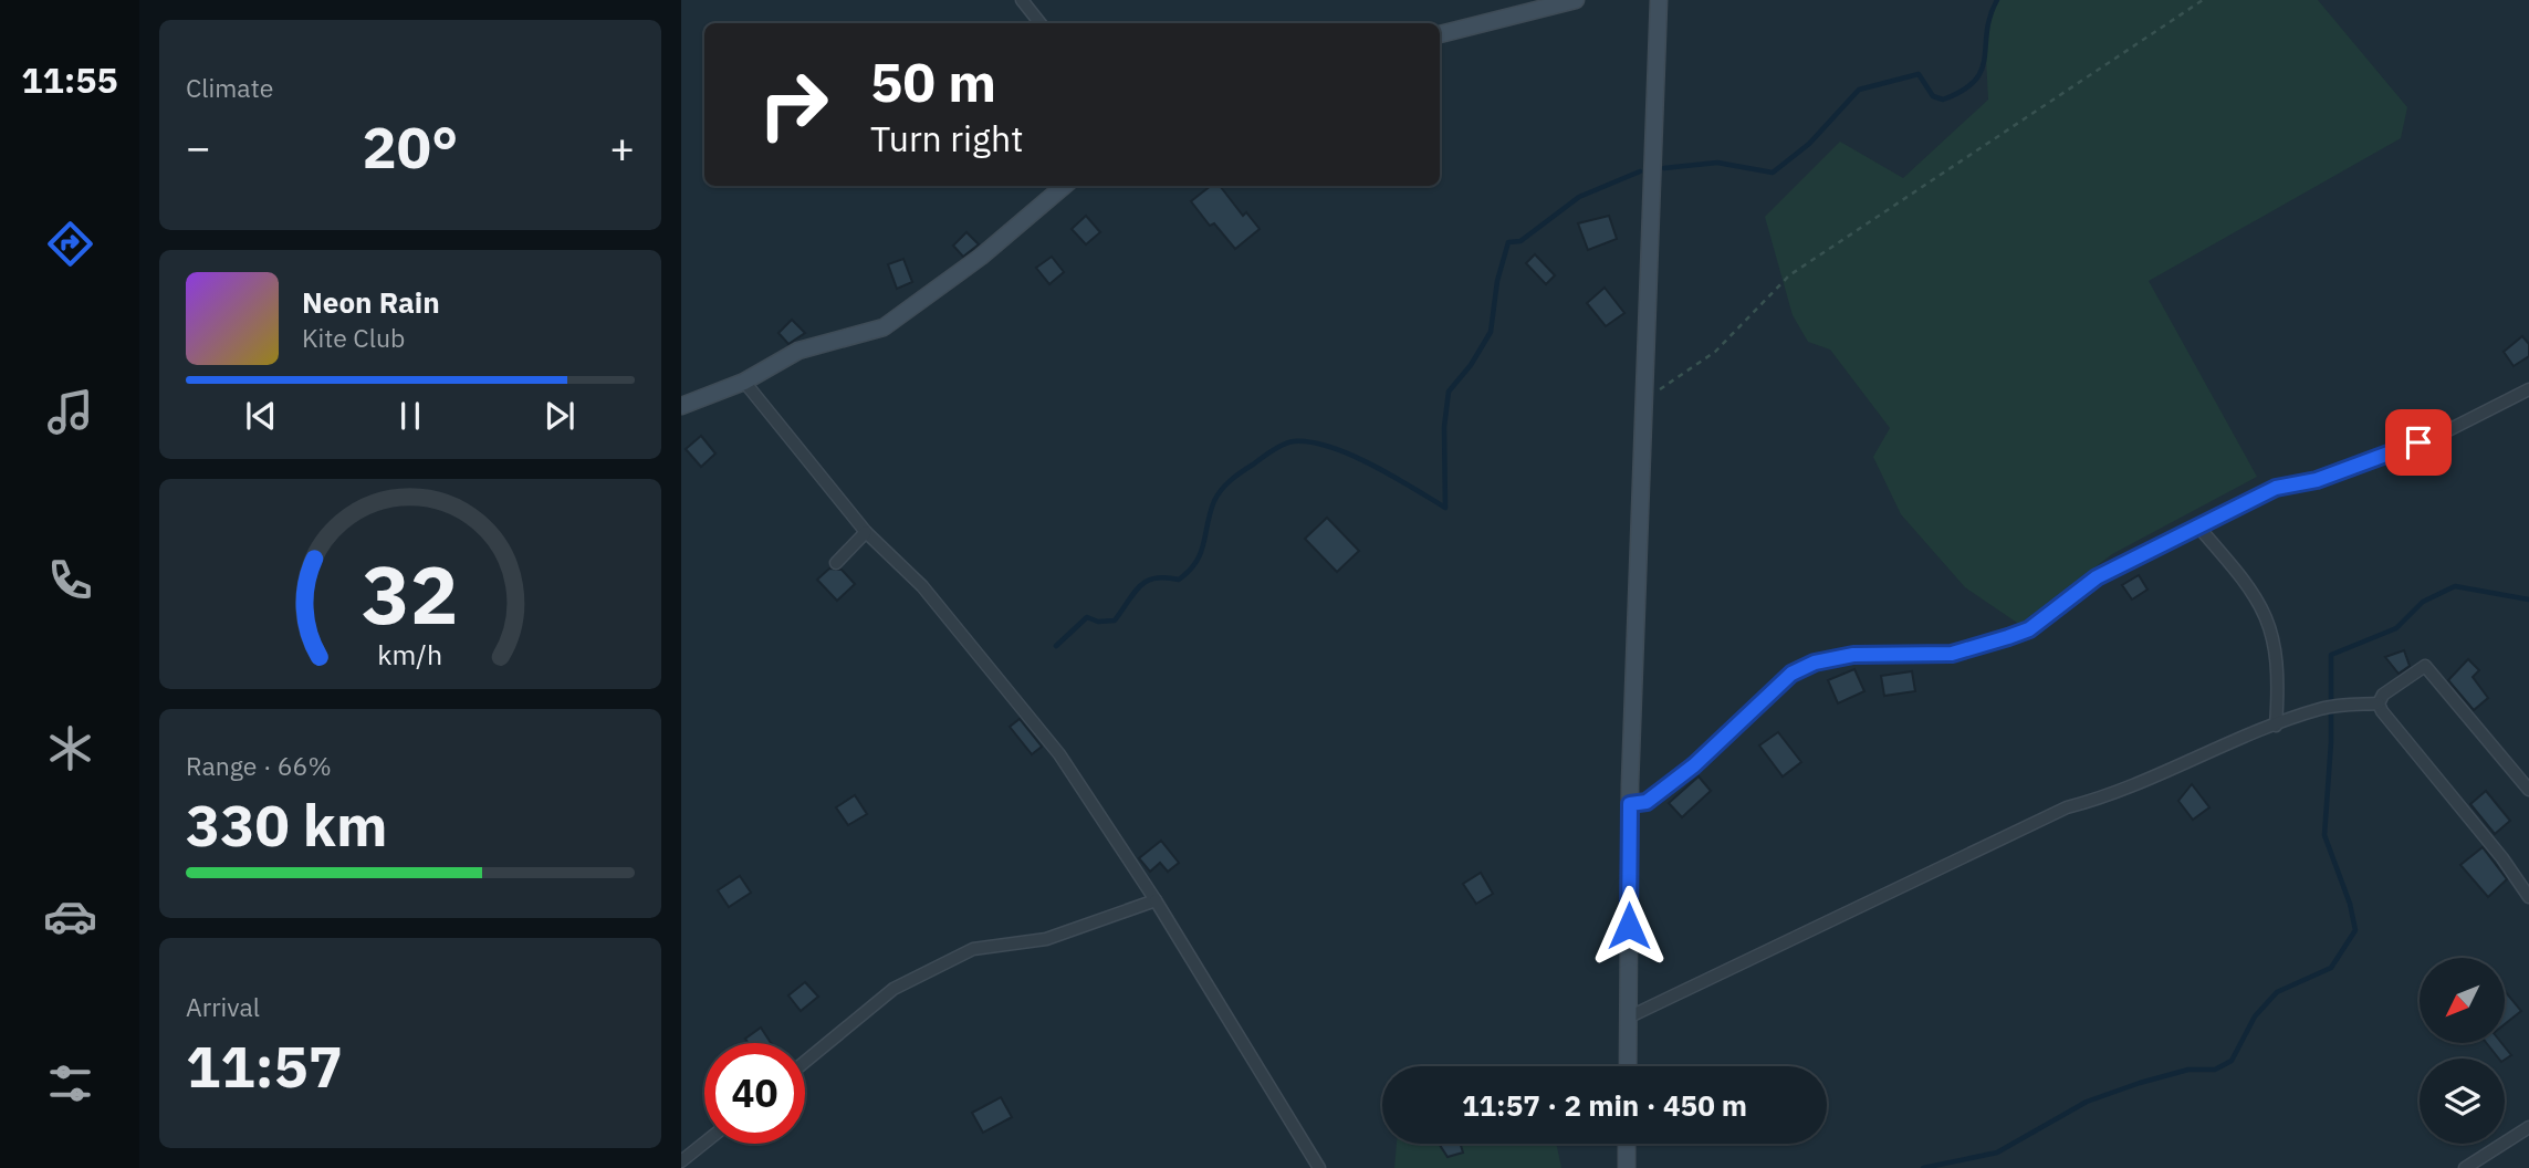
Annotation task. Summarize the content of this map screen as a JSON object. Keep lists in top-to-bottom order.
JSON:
{
  "north": "bottom left",
  "page": {
    "tabs": "11:55",
    "tile": [
      "Climate",
      ["Range · 66%", "330 km"],
      ["Arrival", "11:57"]
    ],
    "turn": ["50 m", "Turn right"],
    "heat": ["−", "20°", "+"],
    "song": ["Neon Rain", "Kite Club"],
    "limit": "40",
    "trip": "11:57 · 2 min · 450 m",
    "gauge": ["32", "km/h"]
  }
}
